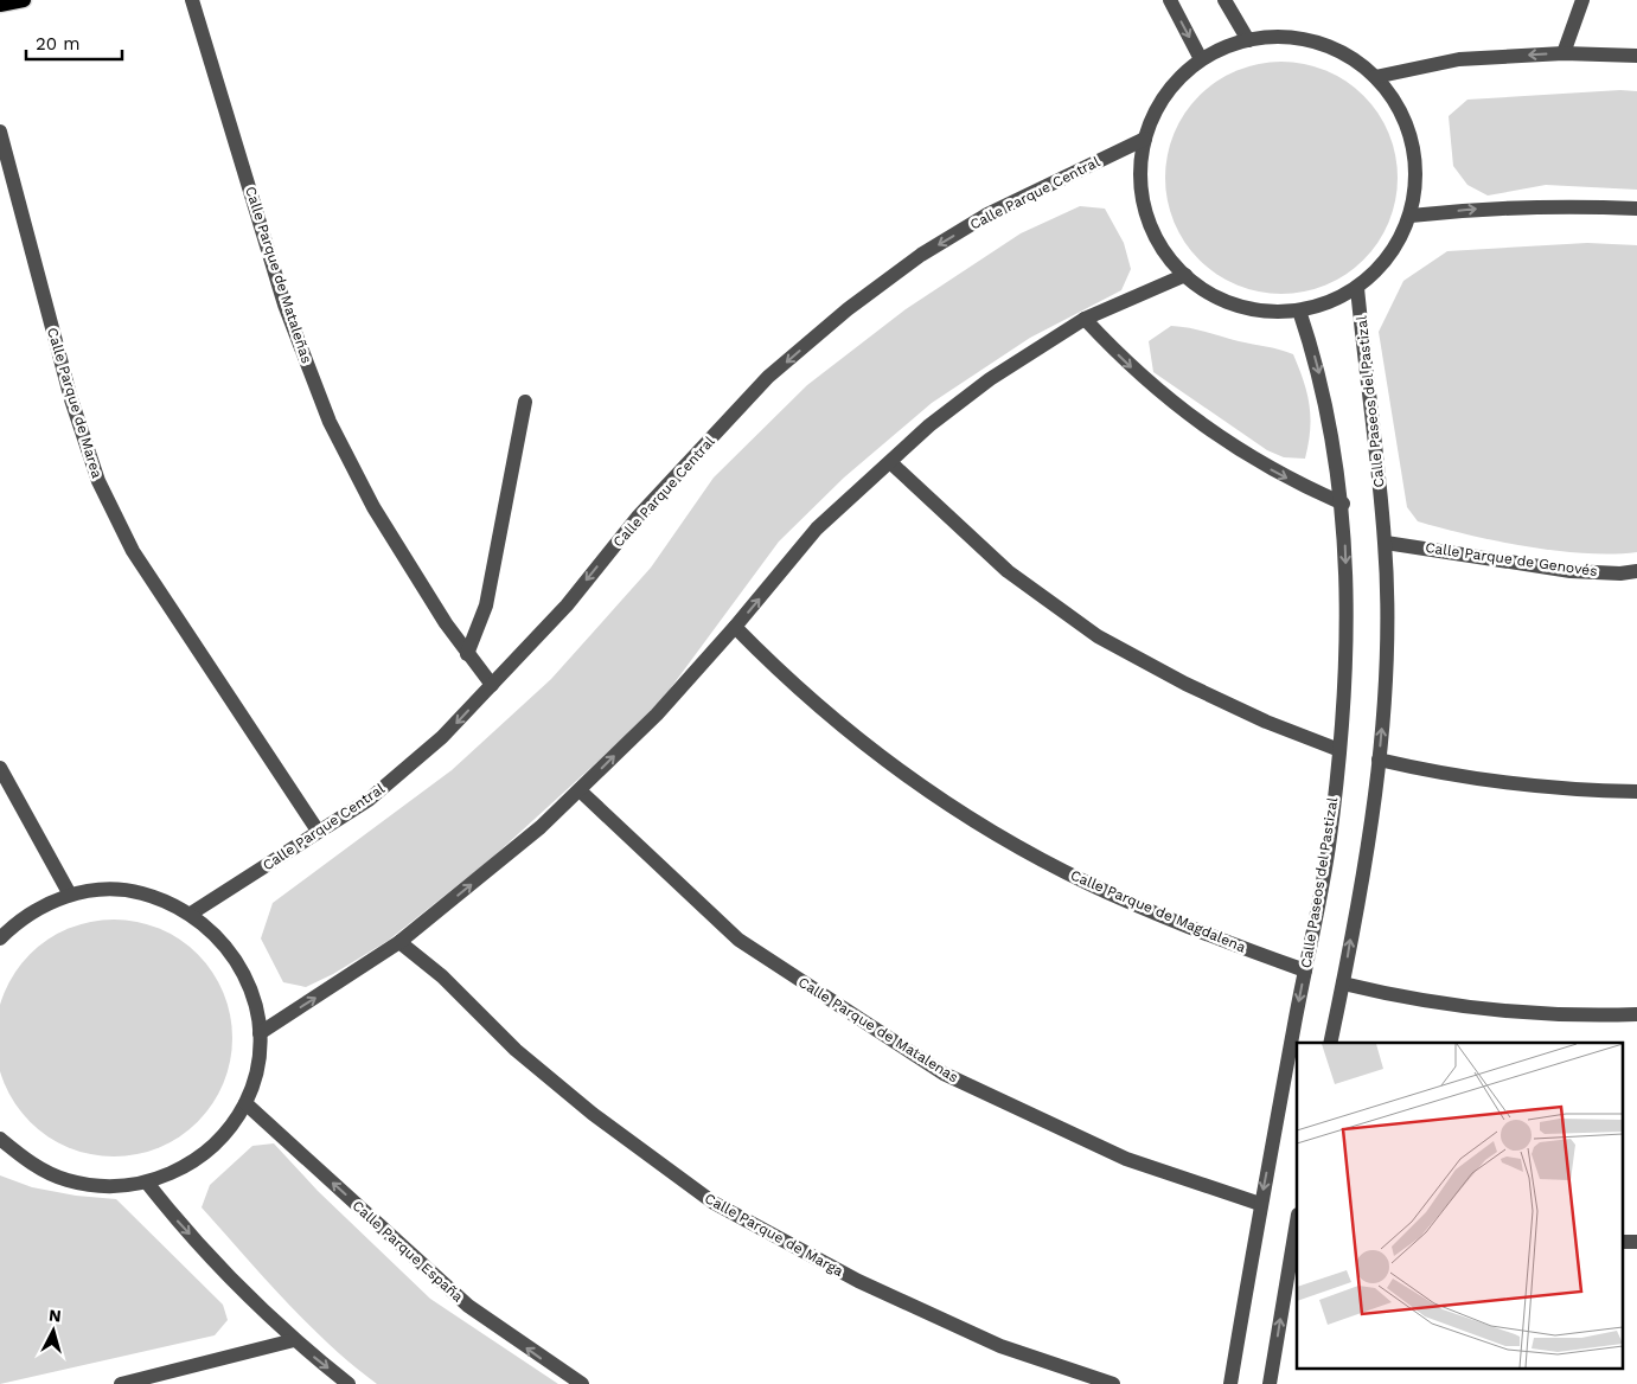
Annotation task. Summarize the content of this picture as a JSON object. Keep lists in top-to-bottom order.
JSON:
{
  "streets": {
    "street": [
      "Calle Parque Central",
      "Calle Parque de Mataleñas",
      "Calle Paseos del Pastizal",
      "Calle Parque de Marea",
      "Calle Parque de Genovés",
      "Calle Parque de Magdalena",
      "Calle Parque de Matalenas",
      "Calle Parque de Marga",
      "Calle Parque España"
    ]
  },
  "crossings": [
    ["Calle Parque Central", "Calle Parque de Mataleñas"],
    ["Calle Parque Central", "Calle Parque de Marea"],
    ["Calle Paseos del Pastizal", "Calle Parque de Genovés"],
    ["Calle Paseos del Pastizal", "Calle Parque de Magdalena"],
    ["Calle Paseos del Pastizal", "Calle Parque de Matalenas"]
  ],
  "one_way": ["Calle Parque Central", "Calle Parque España"],
  "scale_bar": "20 m",
  "north": "top"
}
